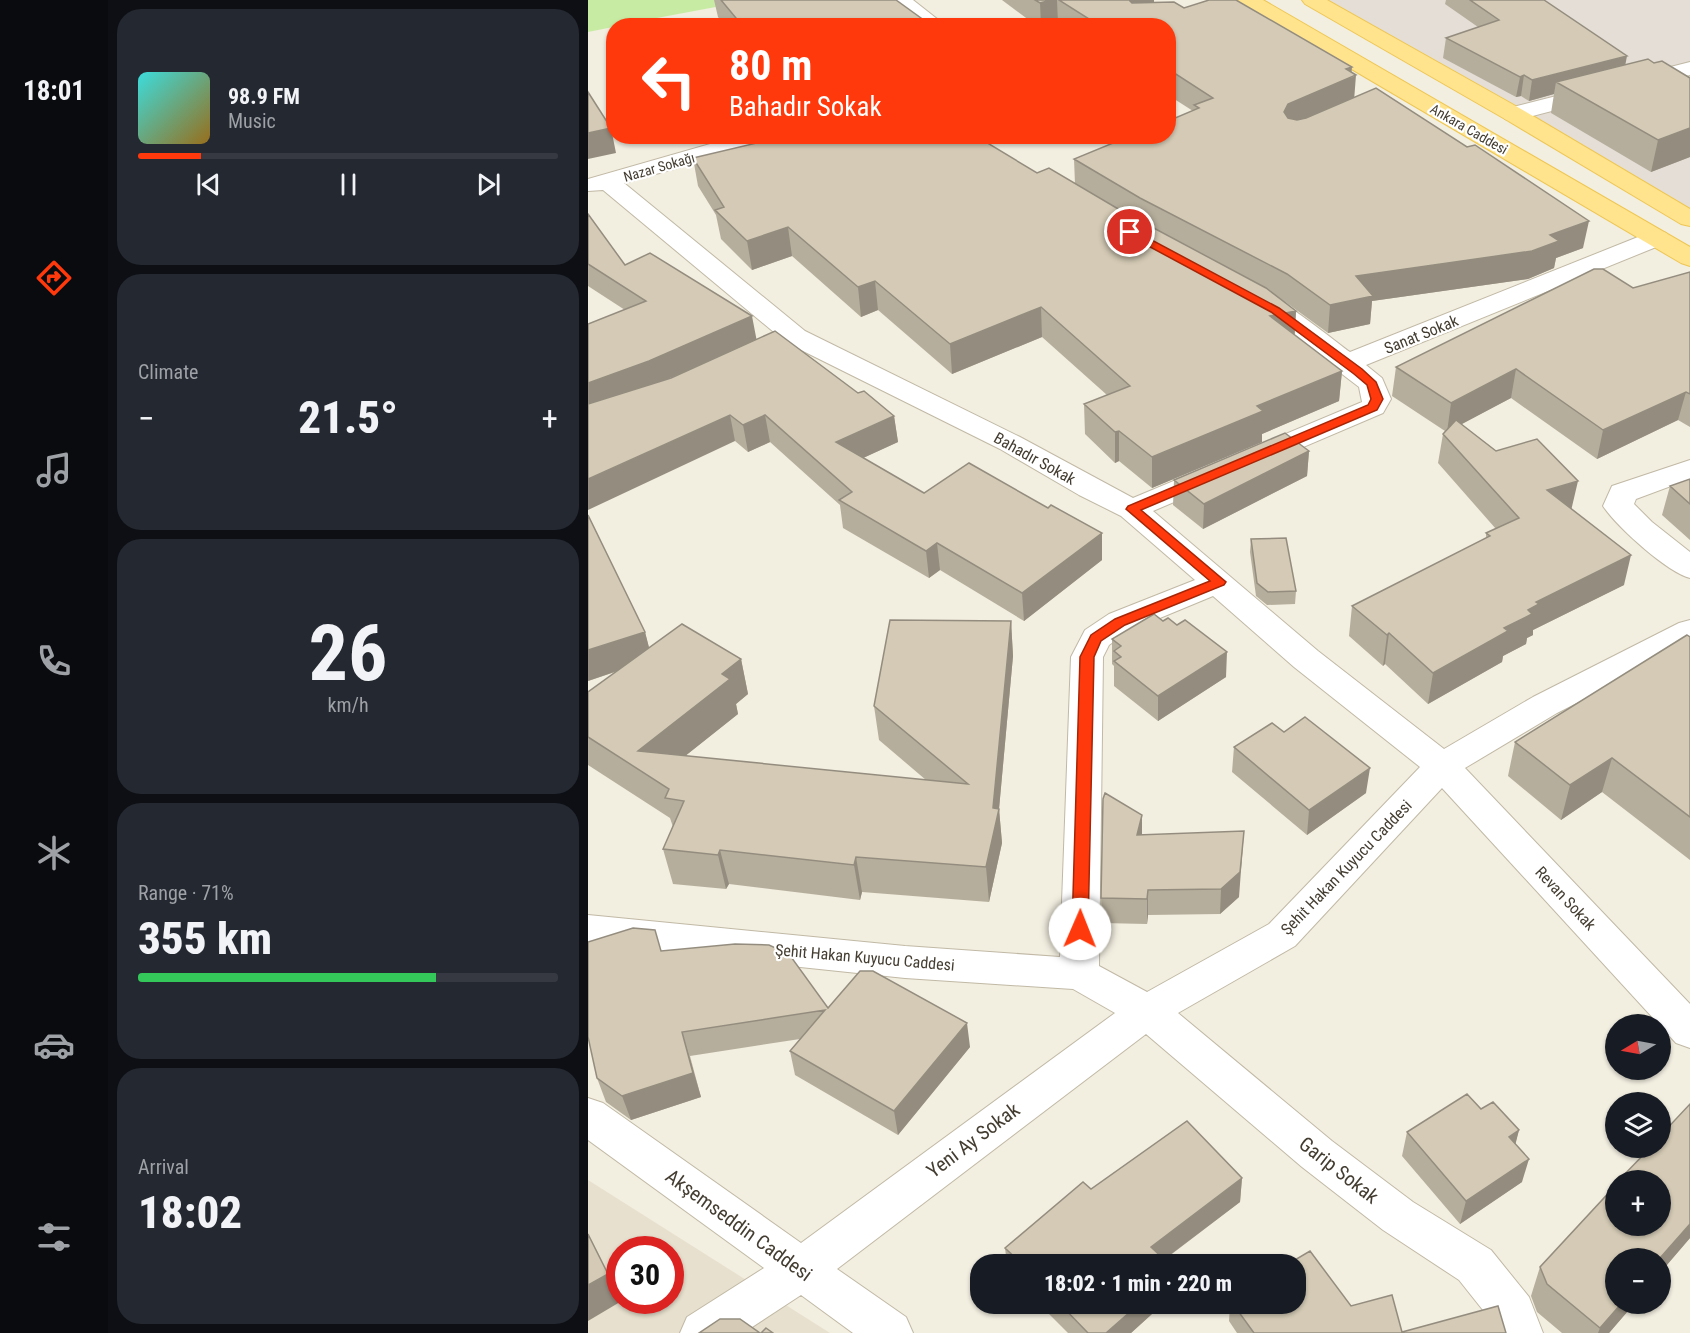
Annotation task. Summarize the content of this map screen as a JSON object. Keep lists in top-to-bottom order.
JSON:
{
  "streets": {
    "main road": ["Ankara Caddesi"],
    "street": [
      "Nazar Sokağı",
      "Sanat Sokak",
      "Bahadır Sokak",
      "Şehit Hakan Kuyucu Caddesi",
      "Revan Sokak",
      "Yeni Ay Sokak",
      "Garip Sokak",
      "Akşemseddin Caddesi"
    ]
  },
  "crossings": [
    ["Ankara Caddesi", "Sanat Sokak"],
    ["Nazar Sokağı", "Bahadır Sokak"],
    ["Bahadır Sokak", "Şehit Hakan Kuyucu Caddesi"],
    ["Bahadır Sokak", "Revan Sokak"],
    ["Şehit Hakan Kuyucu Caddesi", "Revan Sokak"],
    ["Şehit Hakan Kuyucu Caddesi", "Yeni Ay Sokak"],
    ["Şehit Hakan Kuyucu Caddesi", "Garip Sokak"],
    ["Yeni Ay Sokak", "Garip Sokak"],
    ["Yeni Ay Sokak", "Akşemseddin Caddesi"]
  ],
  "north": "left",
  "page": {
    "tabs": "18:01",
    "turn": ["80 m", "Bahadır Sokak"],
    "song": ["98.9 FM", "Music"],
    "tile": [
      "Climate",
      ["26", "km/h"],
      ["Range · 71%", "355 km"],
      ["Arrival", "18:02"]
    ],
    "heat": ["−", "21.5°", "+"],
    "map_buttons": ["+", "−"],
    "limit": "30",
    "trip": "18:02 · 1 min · 220 m"
  }
}
